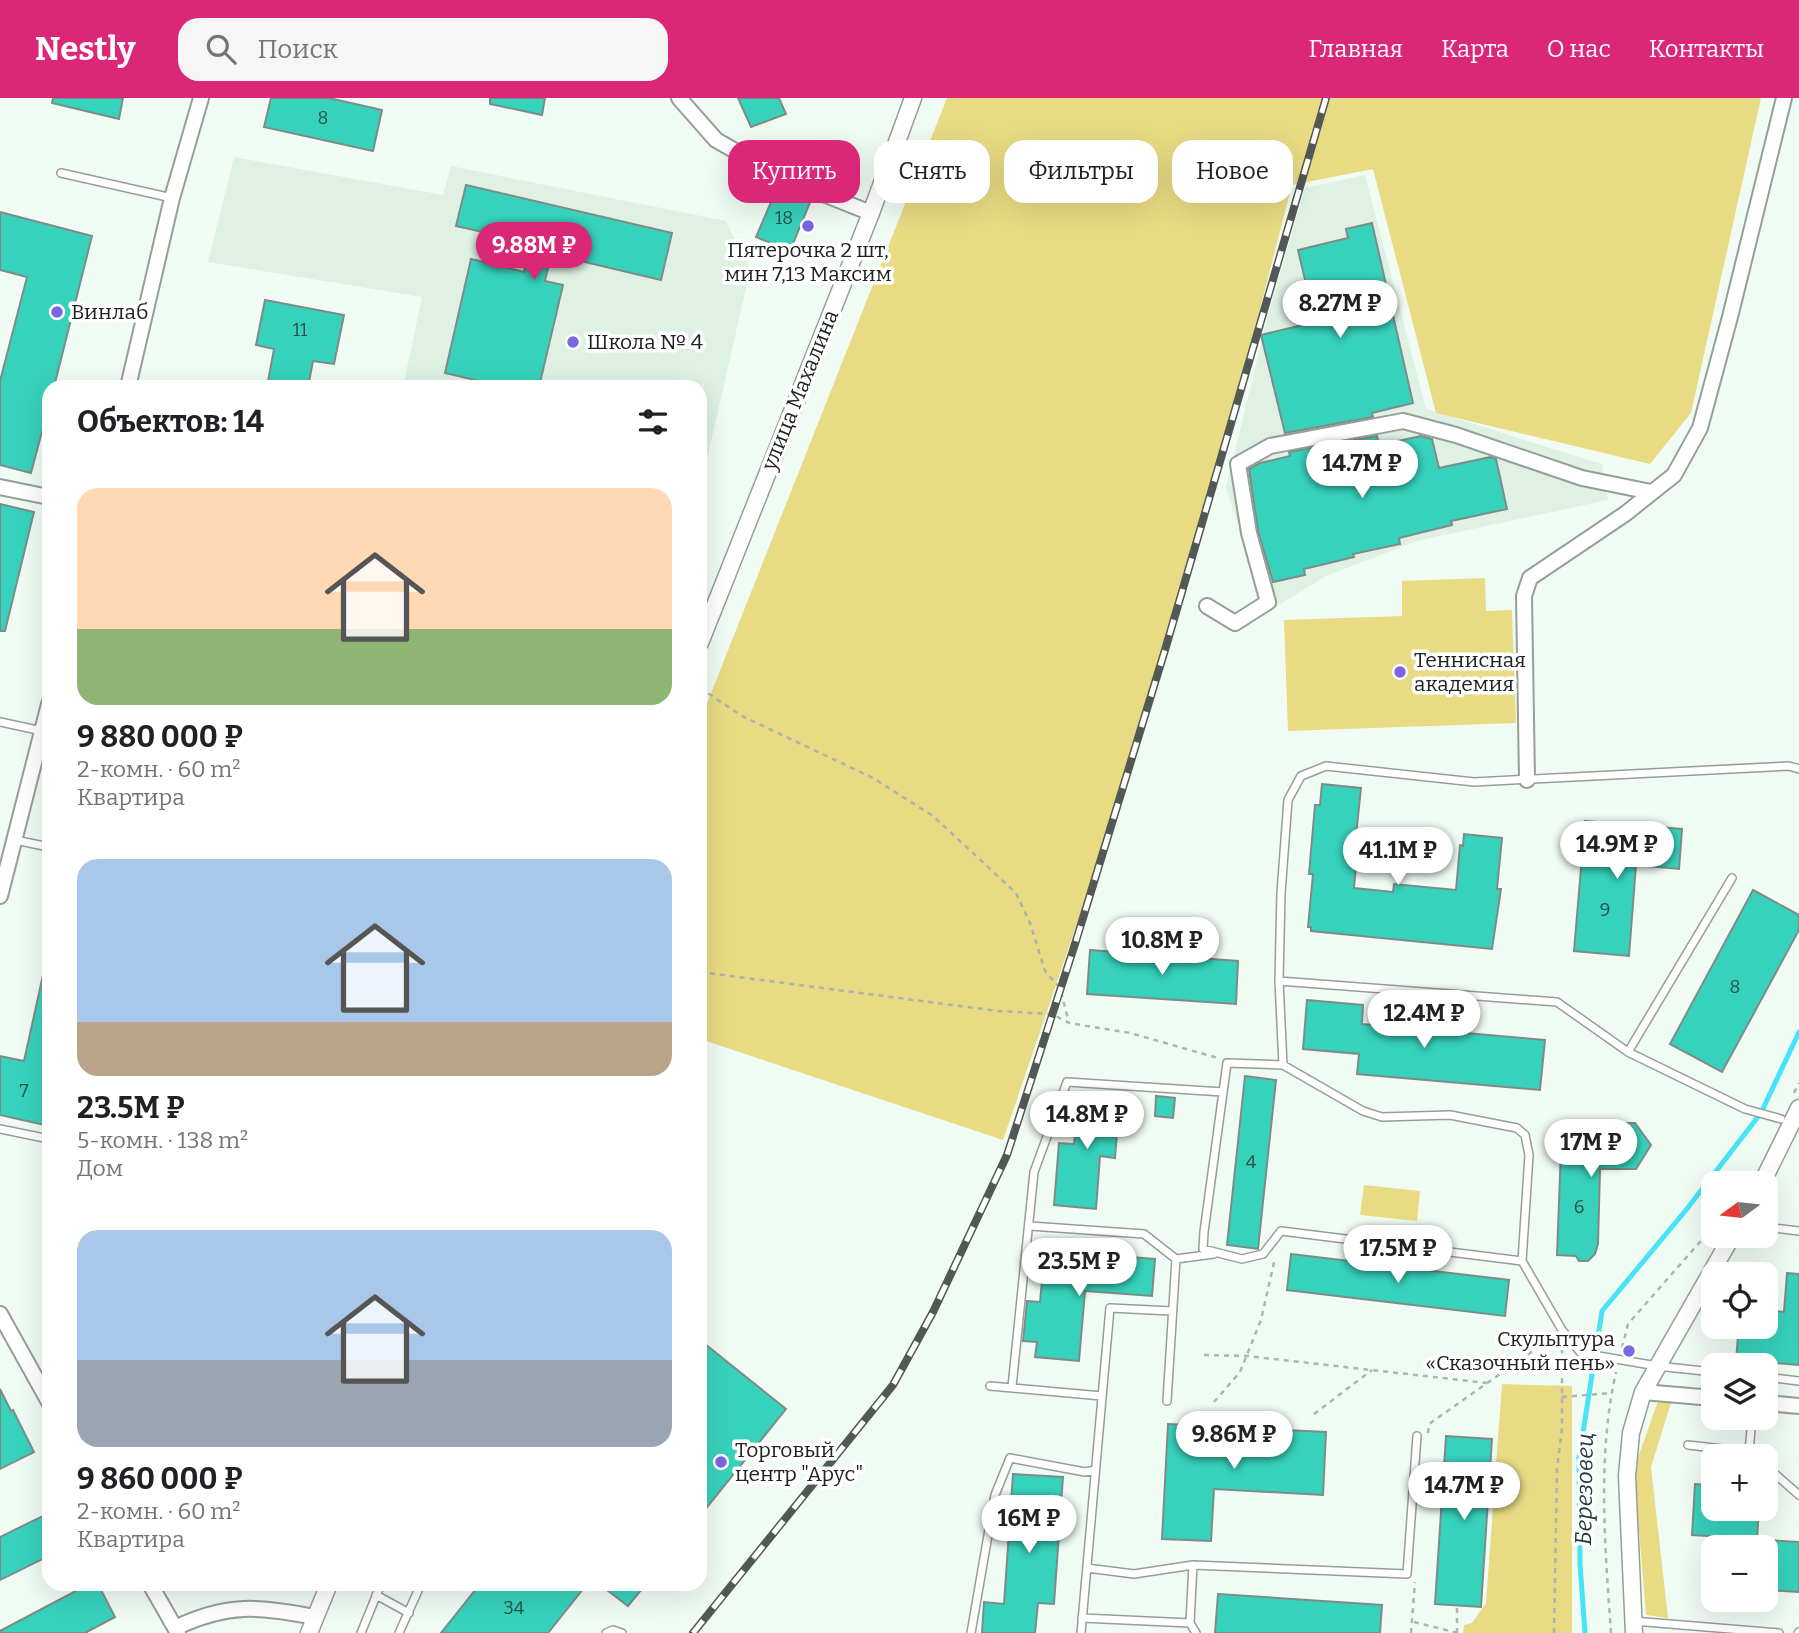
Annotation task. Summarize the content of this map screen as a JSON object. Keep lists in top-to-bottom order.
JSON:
{
  "streets": {
    "street": ["улица Махалина"]
  },
  "water": ["Березовец"],
  "places": [
    "Пятерочка 2 шт, мин 7,13 Максим",
    "Винлаб",
    "Школа № 4",
    "Теннисная академия",
    "Скульптура «Сказочный пень»",
    "Торговый центр \"Арус\""
  ],
  "house_numbers": [
    "8",
    "18",
    "11",
    "9",
    "8",
    "7",
    "4",
    "6",
    "34"
  ],
  "north": "left",
  "page": {
    "header": "Nestly",
    "search": "Поиск",
    "nav": [
      "Главная",
      "Карта",
      "О нас",
      "Контакты"
    ],
    "chip": [
      "Купить",
      "Снять",
      "Фильтры",
      "Новое"
    ],
    "price": [
      "9.88M ₽",
      "8.27M ₽",
      "14.7M ₽",
      "14.9M ₽",
      "41.1M ₽",
      "10.8M ₽",
      "12.4M ₽",
      "14.8M ₽",
      "17M ₽",
      "17.5M ₽",
      "23.5M ₽",
      "9.86M ₽",
      "14.7M ₽",
      "16M ₽"
    ],
    "heading": "Объектов: 14",
    "list": [
      {
        "name": "9 880 000 ₽",
        "note": "2-комн. · 60 m² · Квартира"
      },
      {
        "name": "23.5M ₽",
        "note": "5-комн. · 138 m² · Дом"
      },
      {
        "name": "9 860 000 ₽",
        "note": "2-комн. · 60 m² · Квартира"
      }
    ],
    "map_buttons": ["+", "−"]
  }
}
